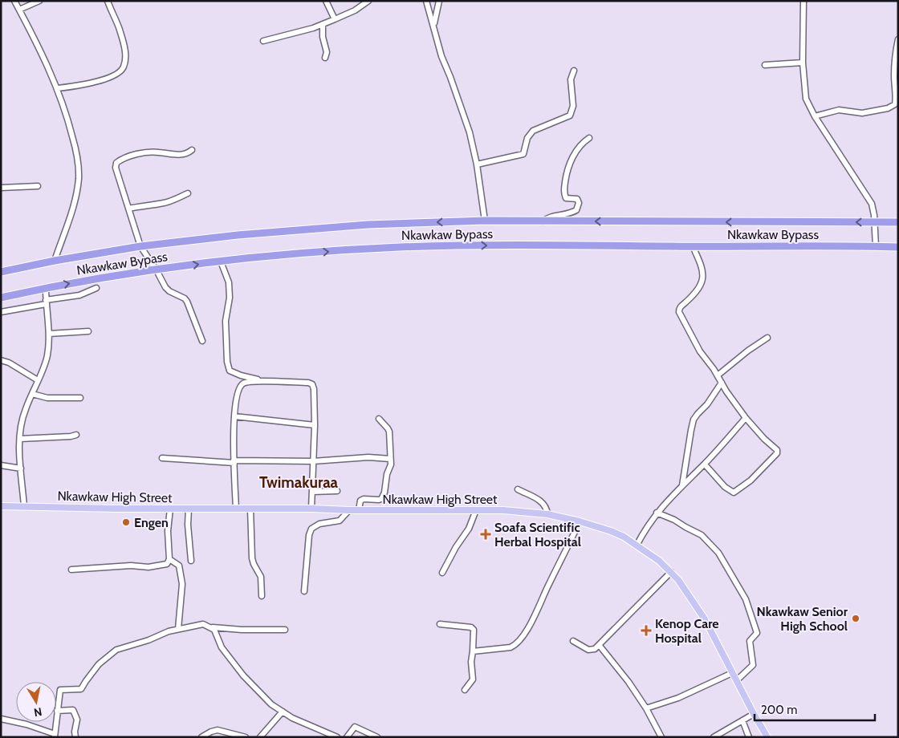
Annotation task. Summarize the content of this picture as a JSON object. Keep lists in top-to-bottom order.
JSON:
{
  "streets": {
    "highway": ["Nkawkaw Bypass"],
    "main road": ["Nkawkaw High Street"]
  },
  "districts": ["Twimakuraa"],
  "places": {
    "other": ["Engen", "Nkawkaw Senior High School"],
    "health": ["Soafa Scientific Herbal Hospital", "Kenop Care Hospital"]
  },
  "scale_bar": "200 m",
  "north": "bottom"
}
